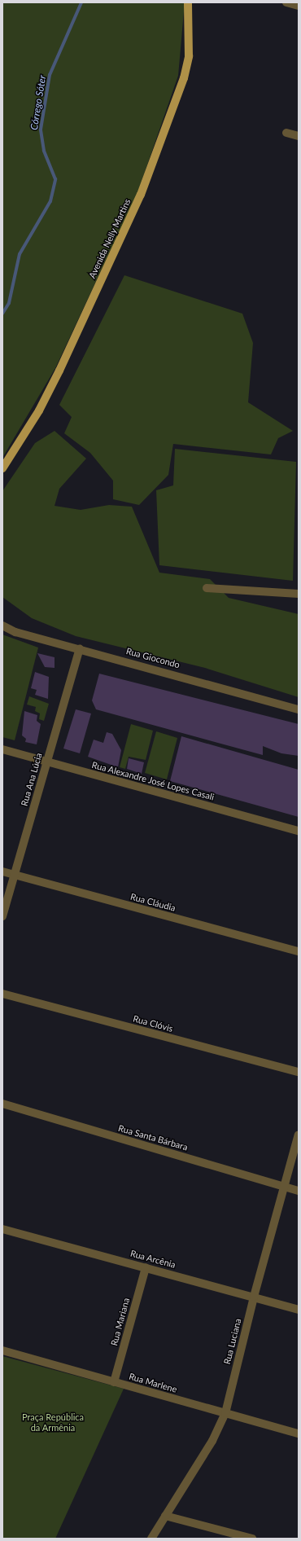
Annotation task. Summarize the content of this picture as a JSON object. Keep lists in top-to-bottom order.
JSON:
{
  "streets": {
    "main road": ["Avenida Nelly Martins"],
    "street": [
      "Rua Giocondo",
      "Rua Ana Lúcia",
      "Rua Alexandre José Lopes Casali",
      "Rua Cláudia",
      "Rua Clóvis",
      "Rua Santa Bárbara",
      "Rua Arcênia",
      "Rua Mariana",
      "Rua Luciana",
      "Rua Marlene"
    ]
  },
  "crossings": [
    ["Rua Giocondo", "Rua Ana Lúcia"],
    ["Rua Ana Lúcia", "Rua Alexandre José Lopes Casali"],
    ["Rua Ana Lúcia", "Rua Cláudia"],
    ["Rua Santa Bárbara", "Rua Luciana"],
    ["Rua Arcênia", "Rua Mariana"],
    ["Rua Arcênia", "Rua Luciana"],
    ["Rua Mariana", "Rua Marlene"],
    ["Rua Luciana", "Rua Marlene"]
  ],
  "water": ["Córrego Sóter"],
  "parks": ["Praça República da Armênia"]
}
